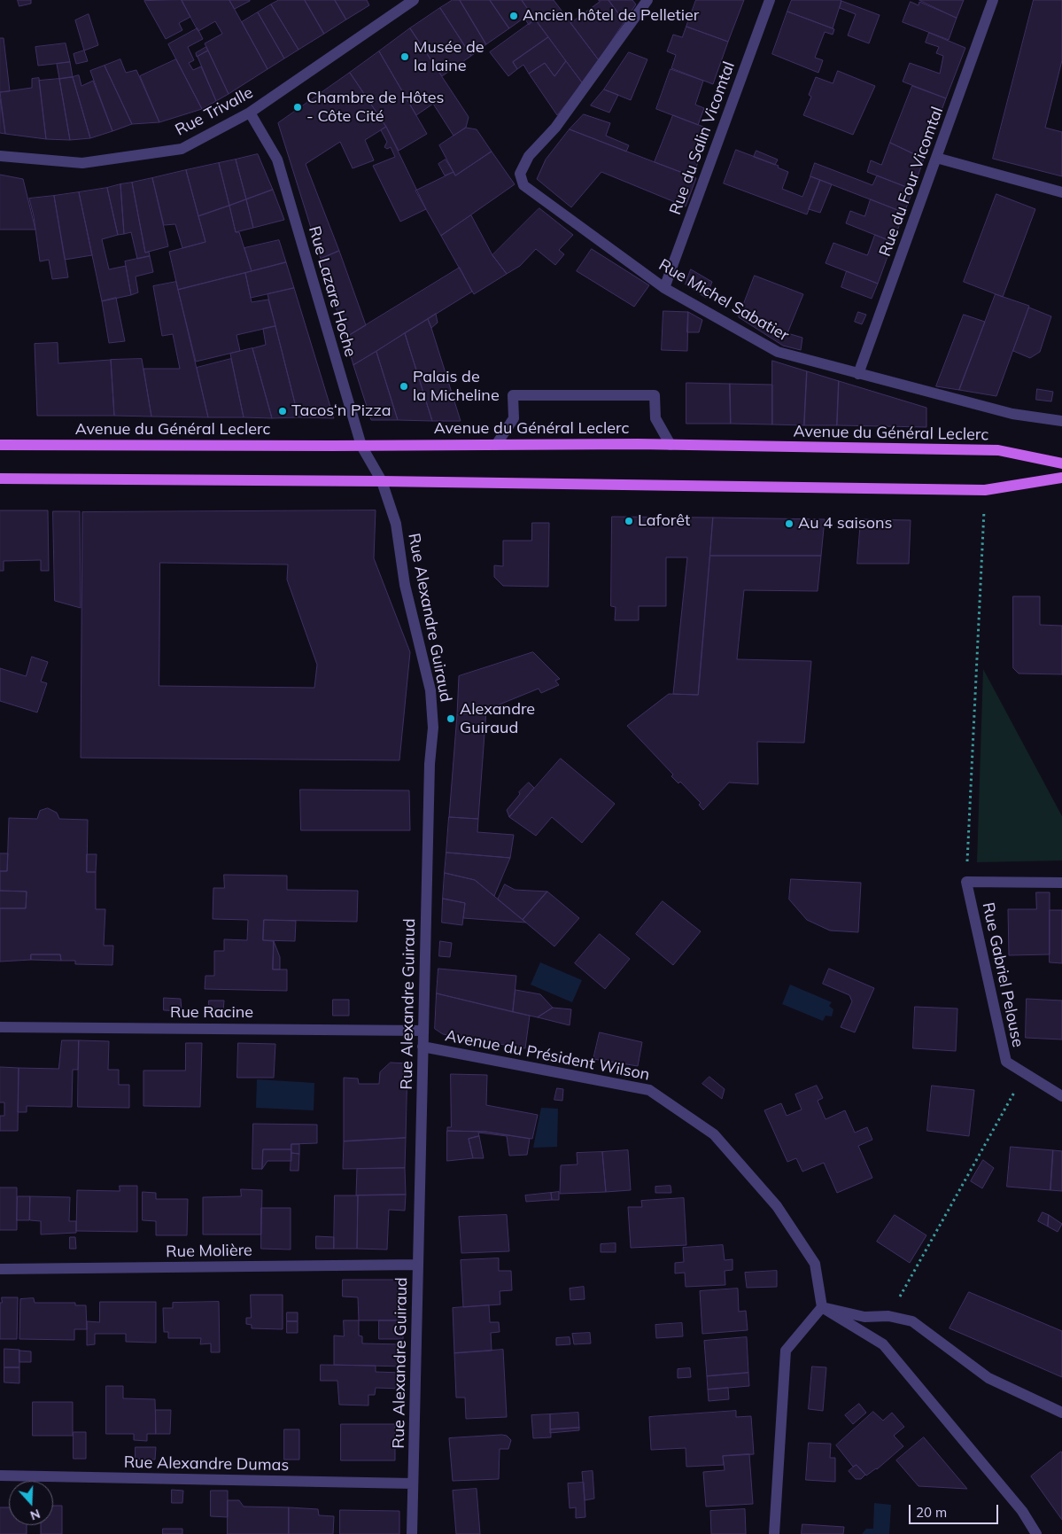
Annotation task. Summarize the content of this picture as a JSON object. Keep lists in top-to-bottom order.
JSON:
{
  "streets": {
    "main road": ["Avenue du Général Leclerc"],
    "street": [
      "Rue Trivalle",
      "Rue du Salin Vicomtal",
      "Rue du Four Vicomtal",
      "Rue Lazare Hoche",
      "Rue Michel Sabatier",
      "Rue Alexandre Guiraud",
      "Rue Gabriel Pelouse",
      "Rue Racine",
      "Avenue du Président Wilson",
      "Rue Molière",
      "Rue Alexandre Dumas"
    ]
  },
  "crossings": [
    ["Rue Trivalle", "Rue Lazare Hoche"],
    ["Rue du Salin Vicomtal", "Rue Michel Sabatier"],
    ["Rue du Four Vicomtal", "Rue Michel Sabatier"],
    ["Rue Lazare Hoche", "Avenue du Général Leclerc"],
    ["Rue Lazare Hoche", "Rue Alexandre Guiraud"],
    ["Rue Alexandre Guiraud", "Rue Racine"],
    ["Rue Alexandre Guiraud", "Avenue du Président Wilson"],
    ["Rue Alexandre Guiraud", "Rue Molière"],
    ["Rue Alexandre Guiraud", "Rue Alexandre Dumas"]
  ],
  "places": [
    "Ancien hôtel de Pelletier",
    "Musée de la laine",
    "Chambre de Hôtes - Côte Cité",
    "Palais de la Micheline",
    "Tacos‘n Pizza",
    "Laforêt",
    "Au 4 saisons",
    "Alexandre Guiraud"
  ],
  "scale_bar": "20 m",
  "north": "bottom"
}
